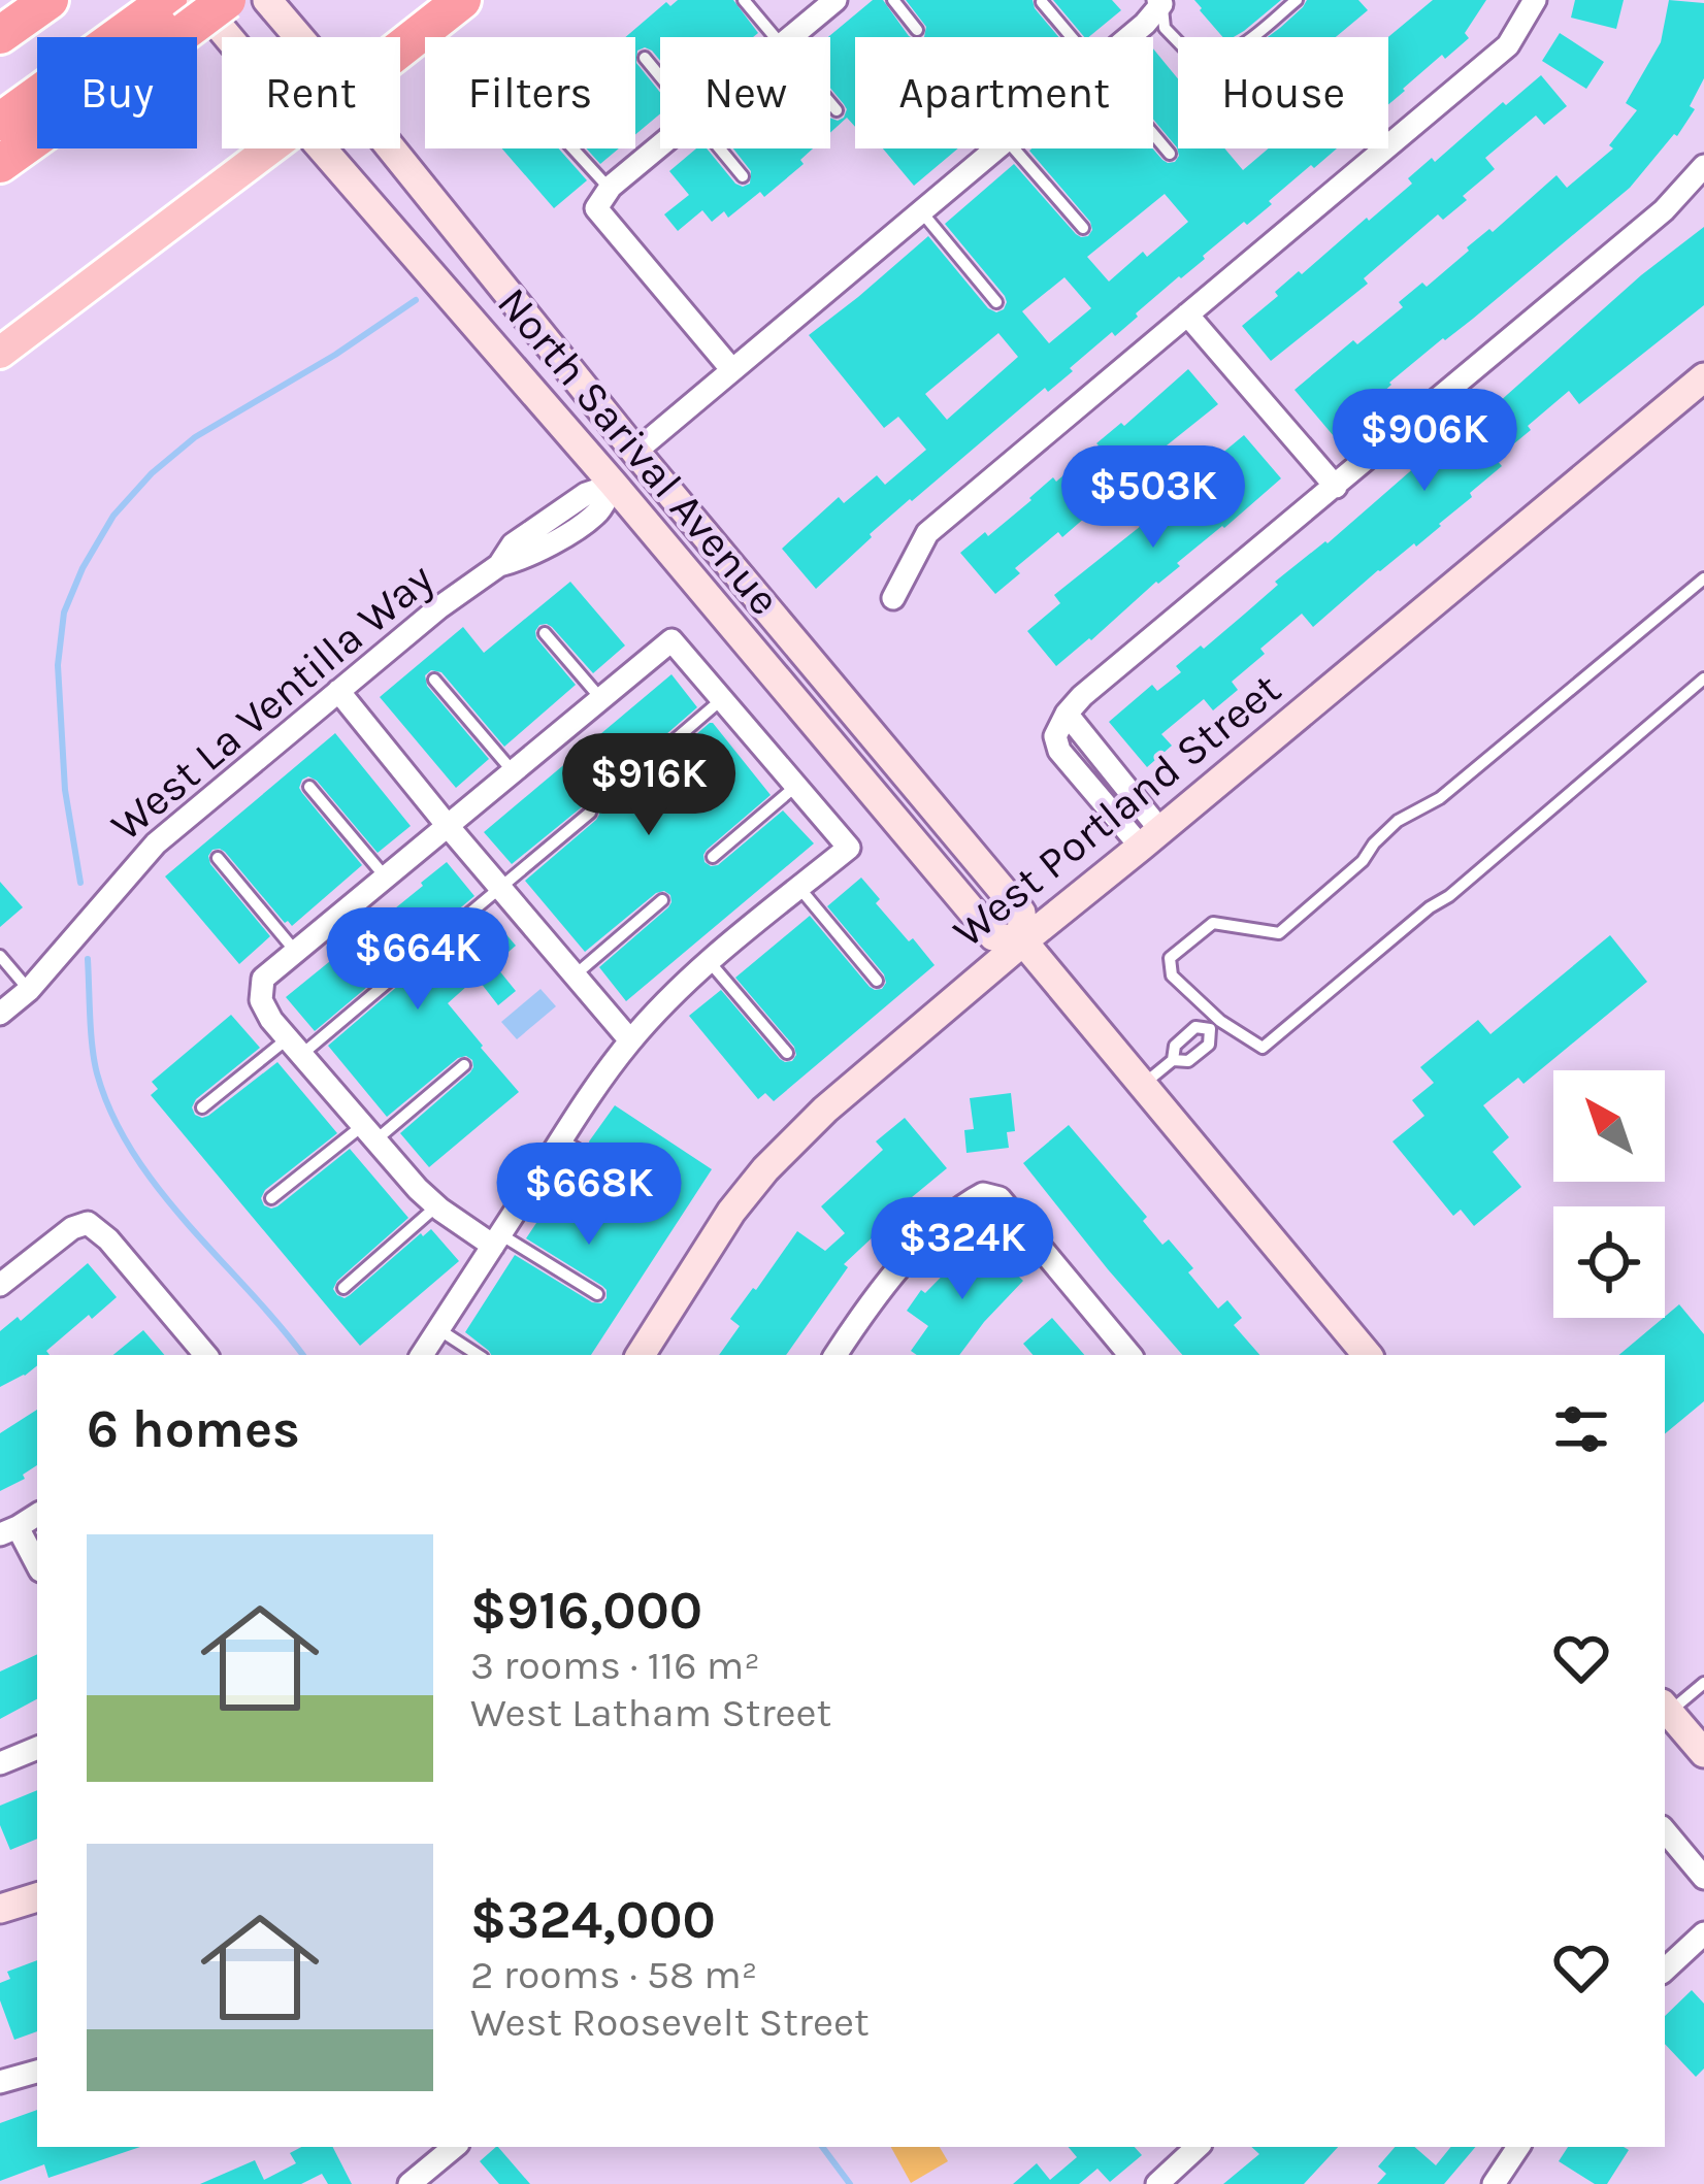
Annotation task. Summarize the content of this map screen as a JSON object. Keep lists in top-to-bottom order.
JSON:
{
  "streets": {
    "main road": ["North Sarival Avenue", "West Portland Street"],
    "street": ["West La Ventilla Way"]
  },
  "crossings": [
    ["North Sarival Avenue", "West La Ventilla Way"],
    ["North Sarival Avenue", "West Portland Street"]
  ],
  "north": "top left",
  "page": {
    "chip": [
      "Buy",
      "Rent",
      "Filters",
      "New",
      "Apartment",
      "House"
    ],
    "price": [
      "$906K",
      "$503K",
      "$916K",
      "$664K",
      "$668K",
      "$324K"
    ],
    "heading": "6 homes",
    "list": [
      {
        "name": "$916,000",
        "note": "3 rooms · 116 m² · West Latham Street"
      },
      {
        "name": "$324,000",
        "note": "2 rooms · 58 m² · West Roosevelt Street"
      }
    ]
  }
}
